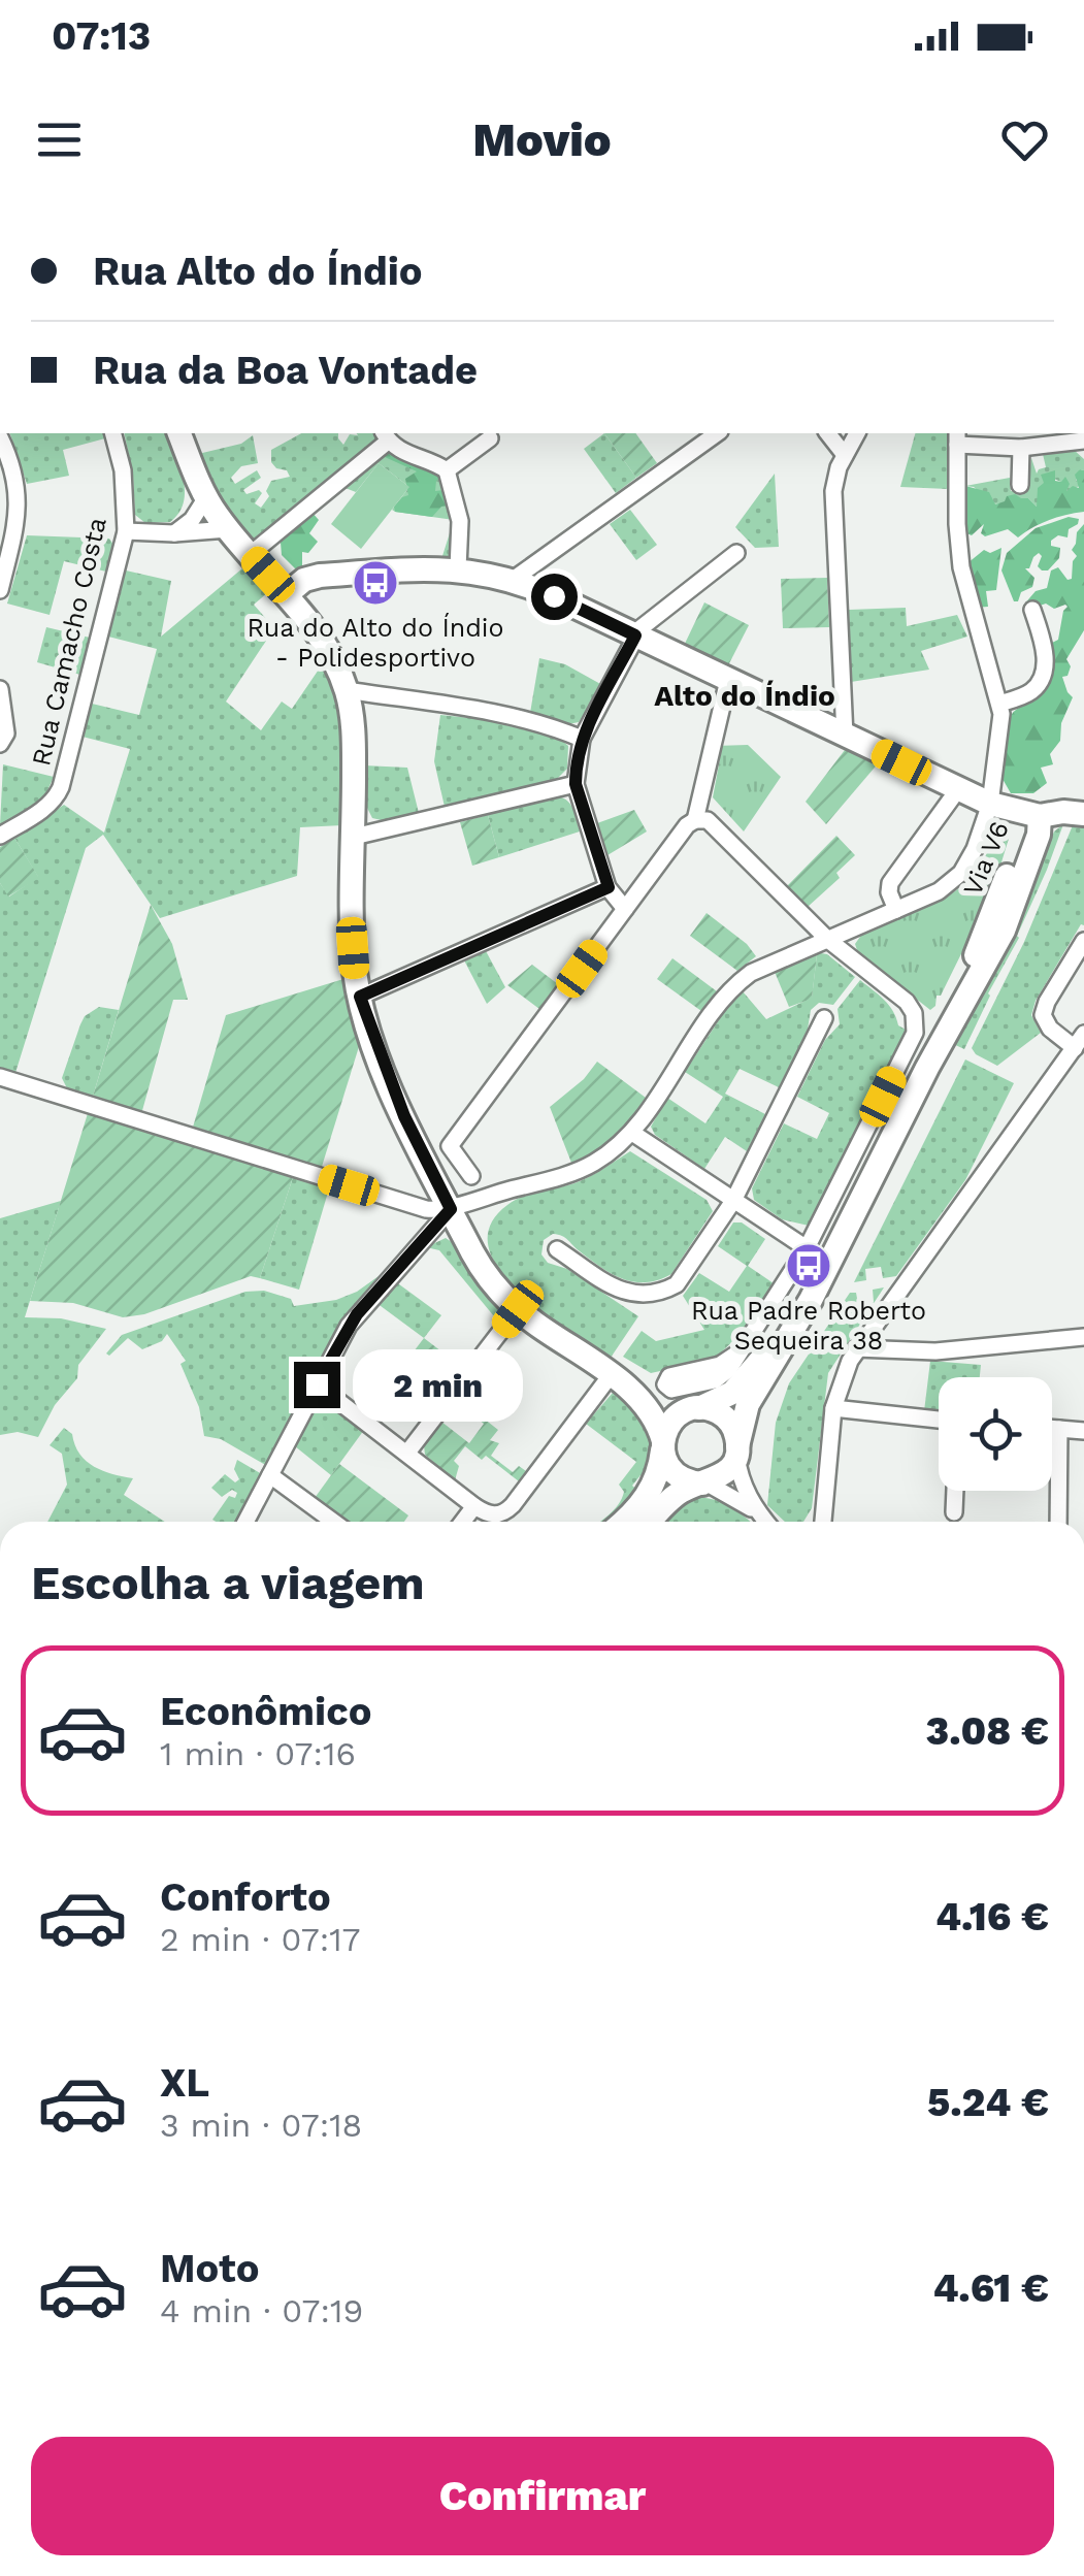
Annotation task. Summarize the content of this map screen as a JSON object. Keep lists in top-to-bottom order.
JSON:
{
  "streets": {
    "main road": ["Via V6"],
    "street": ["Rua Camacho Costa"]
  },
  "districts": ["Alto do Índio"],
  "places": {
    "bus stop": ["Rua do Alto do Índio - Polidesportivo", "Rua Padre Roberto Sequeira 38"]
  },
  "page": {
    "status": "07:13",
    "header": "Movio",
    "banner": ["Rua Alto do Índio", "Rua da Boa Vontade"],
    "bubble": "2 min",
    "heading": "Escolha a viagem",
    "list": [
      {
        "name": "Econômico",
        "note": "1 min · 07:16",
        "value": "3.08 €"
      },
      {
        "name": "Conforto",
        "note": "2 min · 07:17",
        "value": "4.16 €"
      },
      {
        "name": "XL",
        "note": "3 min · 07:18",
        "value": "5.24 €"
      },
      {
        "name": "Moto",
        "note": "4 min · 07:19",
        "value": "4.61 €"
      }
    ],
    "buttons": "Confirmar"
  }
}
